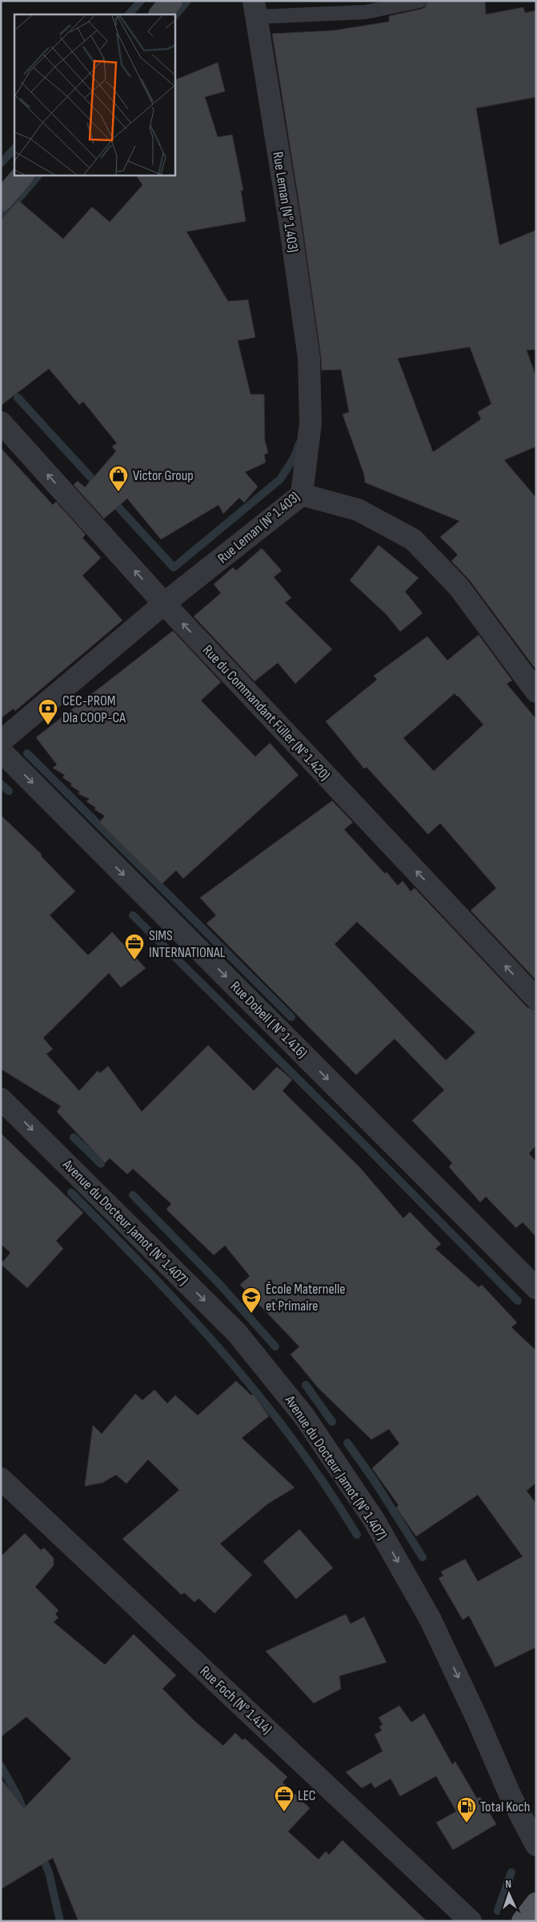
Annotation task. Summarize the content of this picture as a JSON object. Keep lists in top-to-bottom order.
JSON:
{
  "streets": {
    "street": [
      "Rue Leman (N° 1.403)",
      "Rue du Commandant Füller (N° 1.420)",
      "Rue Dobell ( N° 1.416)",
      "Avenue du Docteur Jamot (N° 1.407)",
      "Rue Foch (N° 1.414)"
    ]
  },
  "crossings": [
    ["Rue Leman (N° 1.403)", "Rue du Commandant Füller (N° 1.420)"]
  ],
  "one_way": ["Rue du Commandant Füller (N° 1.420)", "Rue Dobell ( N° 1.416)", "Avenue du Docteur Jamot (N° 1.407)"],
  "places": {
    "shop": ["Victor Group"],
    "bank": ["CEC-PROM Dla COOP-CA"],
    "office": ["SIMS INTERNATIONAL", "LEC"],
    "school or university": ["École Maternelle et Primaire"],
    "fuel station": ["Total Koch"]
  },
  "north": "top"
}
